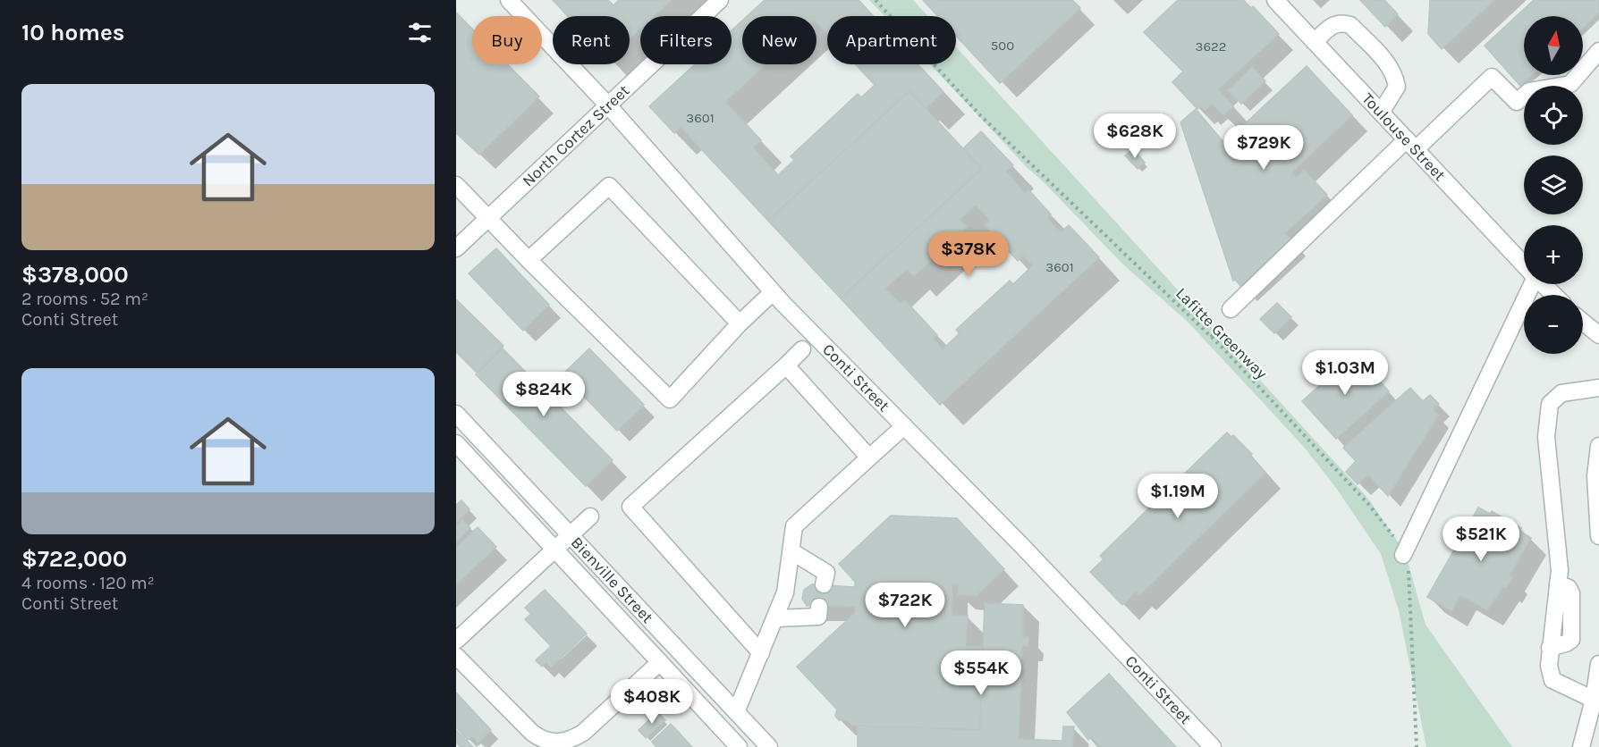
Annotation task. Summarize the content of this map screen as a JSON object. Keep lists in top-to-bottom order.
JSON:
{
  "streets": {
    "street": [
      "North Cortez Street",
      "Toulouse Street",
      "Conti Street",
      "Bienville Street"
    ],
    "path": ["Lafitte Greenway"]
  },
  "crossings": [
    ["North Cortez Street", "Conti Street"]
  ],
  "house_numbers": [
    "500",
    "3622",
    "3601",
    "3601"
  ],
  "north": "top",
  "page": {
    "heading": "10 homes",
    "map_buttons": ["+", "−"],
    "chip": [
      "Buy",
      "Rent",
      "Filters",
      "New",
      "Apartment"
    ],
    "list": [
      {
        "name": "$378,000",
        "note": "2 rooms · 52 m² · Conti Street"
      },
      {
        "name": "$722,000",
        "note": "4 rooms · 120 m² · Conti Street"
      }
    ],
    "price": [
      "$628K",
      "$729K",
      "$378K",
      "$1.03M",
      "$824K",
      "$1.19M",
      "$521K",
      "$722K",
      "$554K",
      "$408K"
    ]
  }
}
